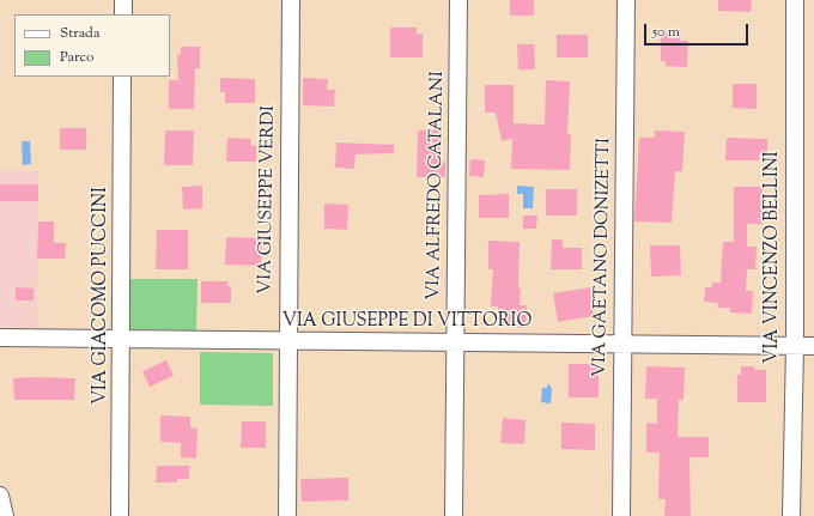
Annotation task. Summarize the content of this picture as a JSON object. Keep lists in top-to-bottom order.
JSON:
{
  "streets": {
    "street": [
      "VIA ALFREDO CATALANI",
      "VIA GIUSEPPE VERDI",
      "VIA GAETANO DONIZETTI",
      "VIA VINCENZO BELLINI",
      "VIA GIACOMO PUCCINI",
      "VIA GIUSEPPE DI VITTORIO"
    ]
  },
  "crossings": [
    ["VIA ALFREDO CATALANI", "VIA GIUSEPPE DI VITTORIO"],
    ["VIA GIUSEPPE VERDI", "VIA GIUSEPPE DI VITTORIO"],
    ["VIA GAETANO DONIZETTI", "VIA GIUSEPPE DI VITTORIO"],
    ["VIA VINCENZO BELLINI", "VIA GIUSEPPE DI VITTORIO"],
    ["VIA GIACOMO PUCCINI", "VIA GIUSEPPE DI VITTORIO"]
  ],
  "legend": ["Strada", "Parco"],
  "scale_bar": "50 m"
}
